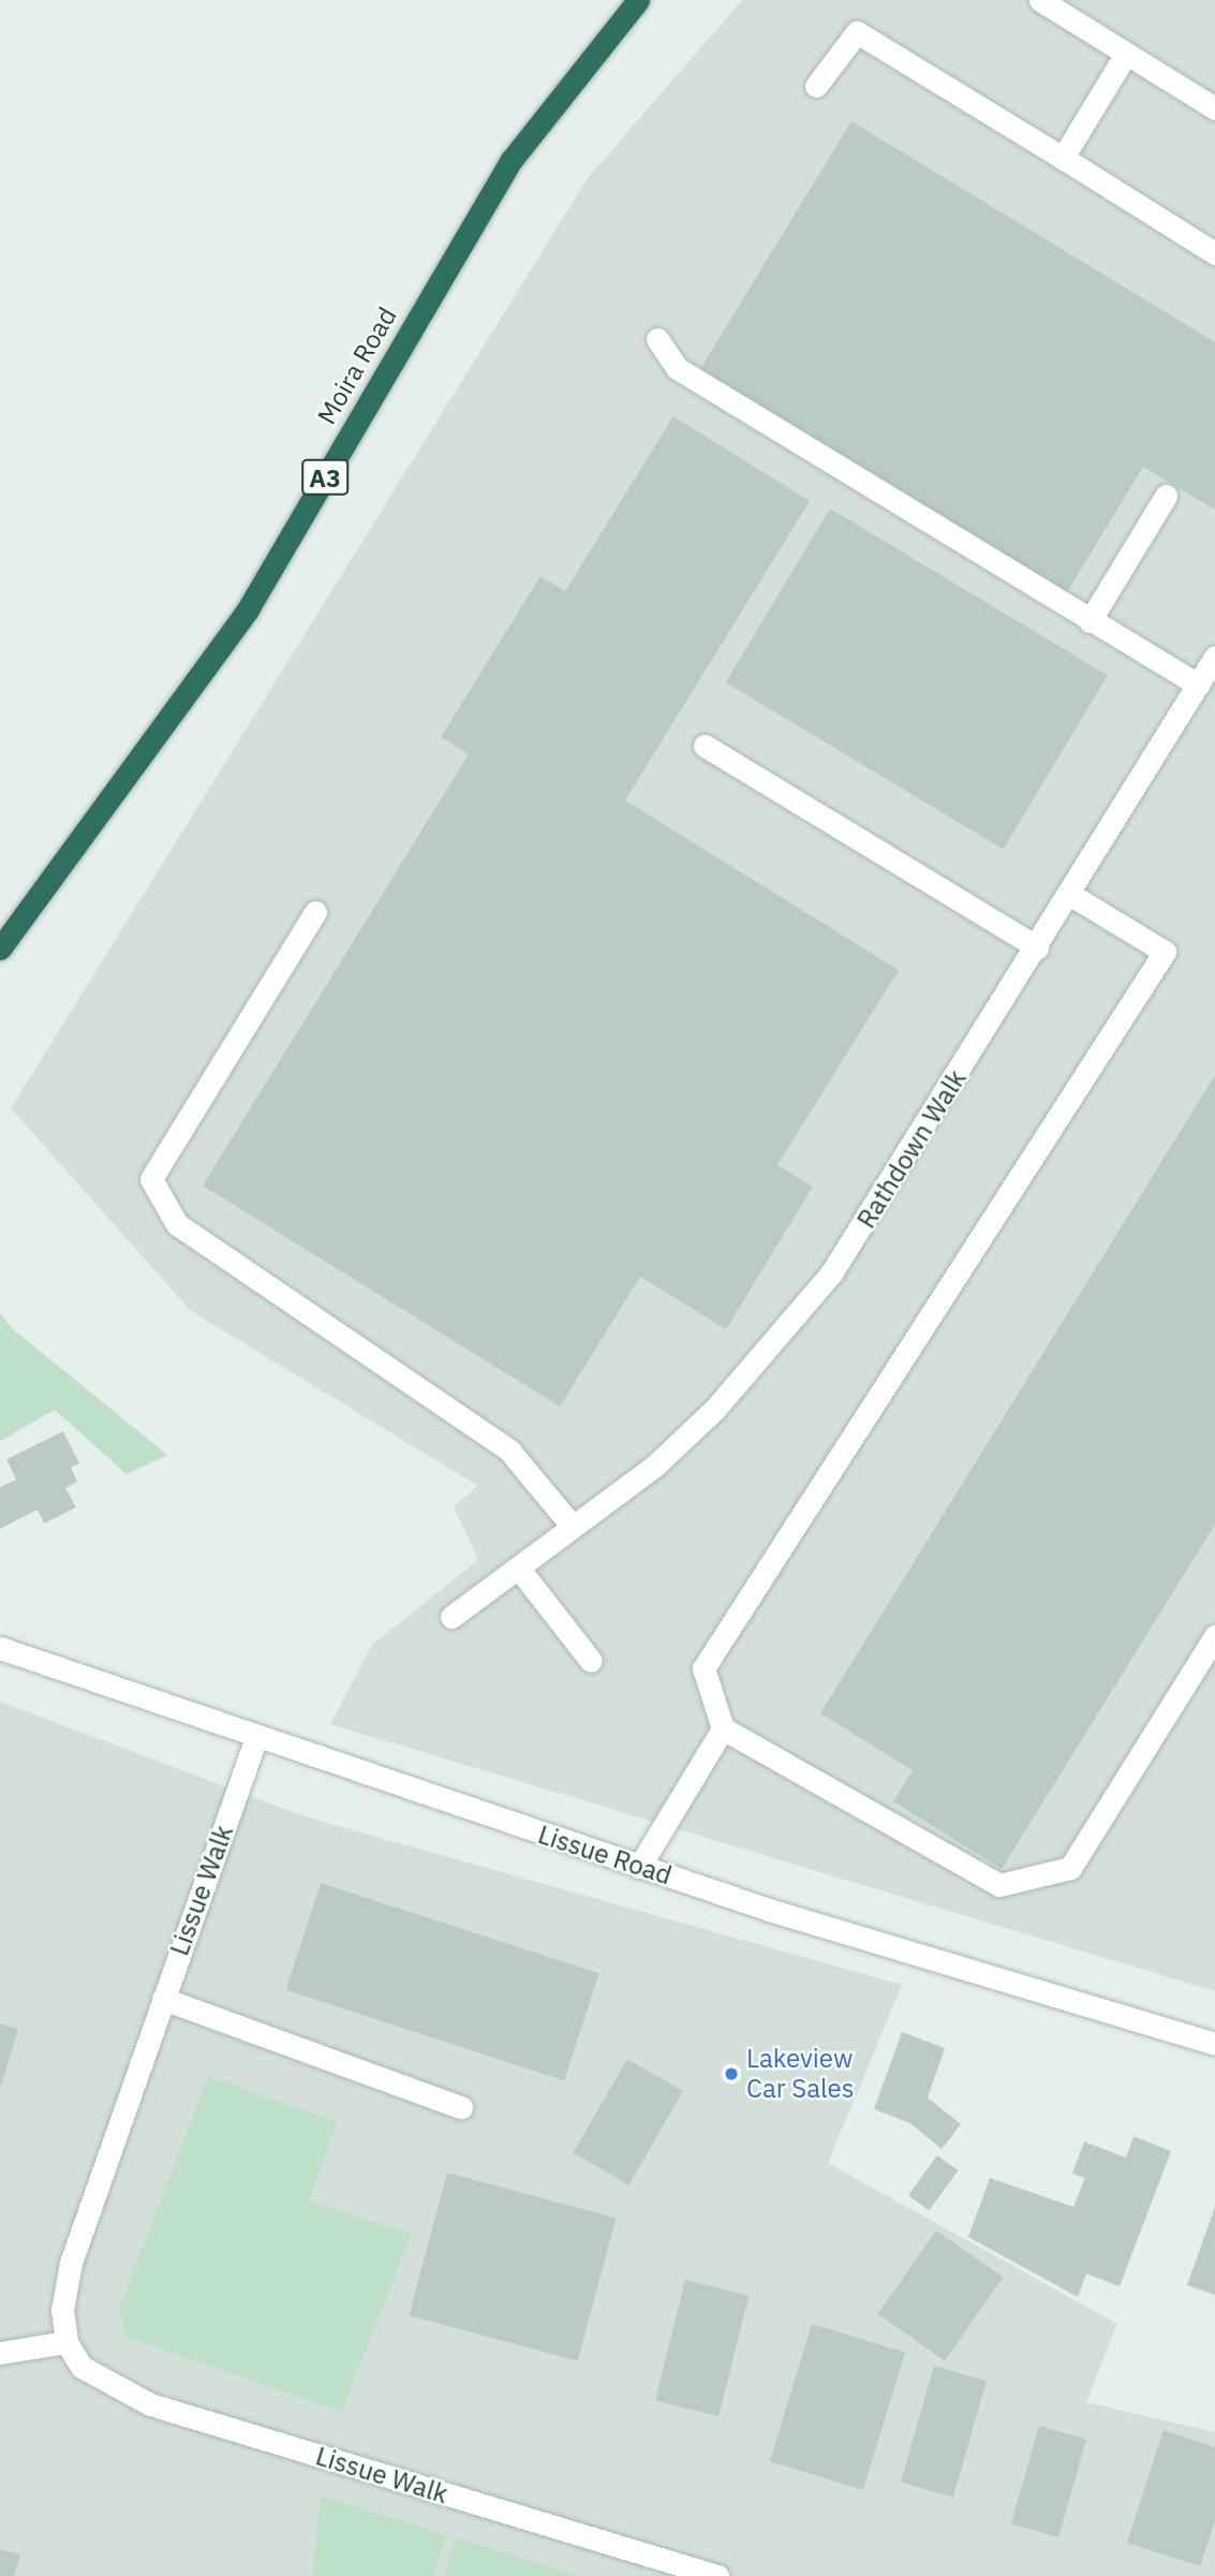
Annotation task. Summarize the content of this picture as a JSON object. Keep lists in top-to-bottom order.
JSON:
{
  "streets": {
    "highway": ["Moira Road", "A3"],
    "street": ["Rathdown Walk", "Lissue Road", "Lissue Walk"]
  },
  "crossings": [
    ["Lissue Road", "Lissue Walk"]
  ],
  "places": ["Lakeview Car Sales"]
}
